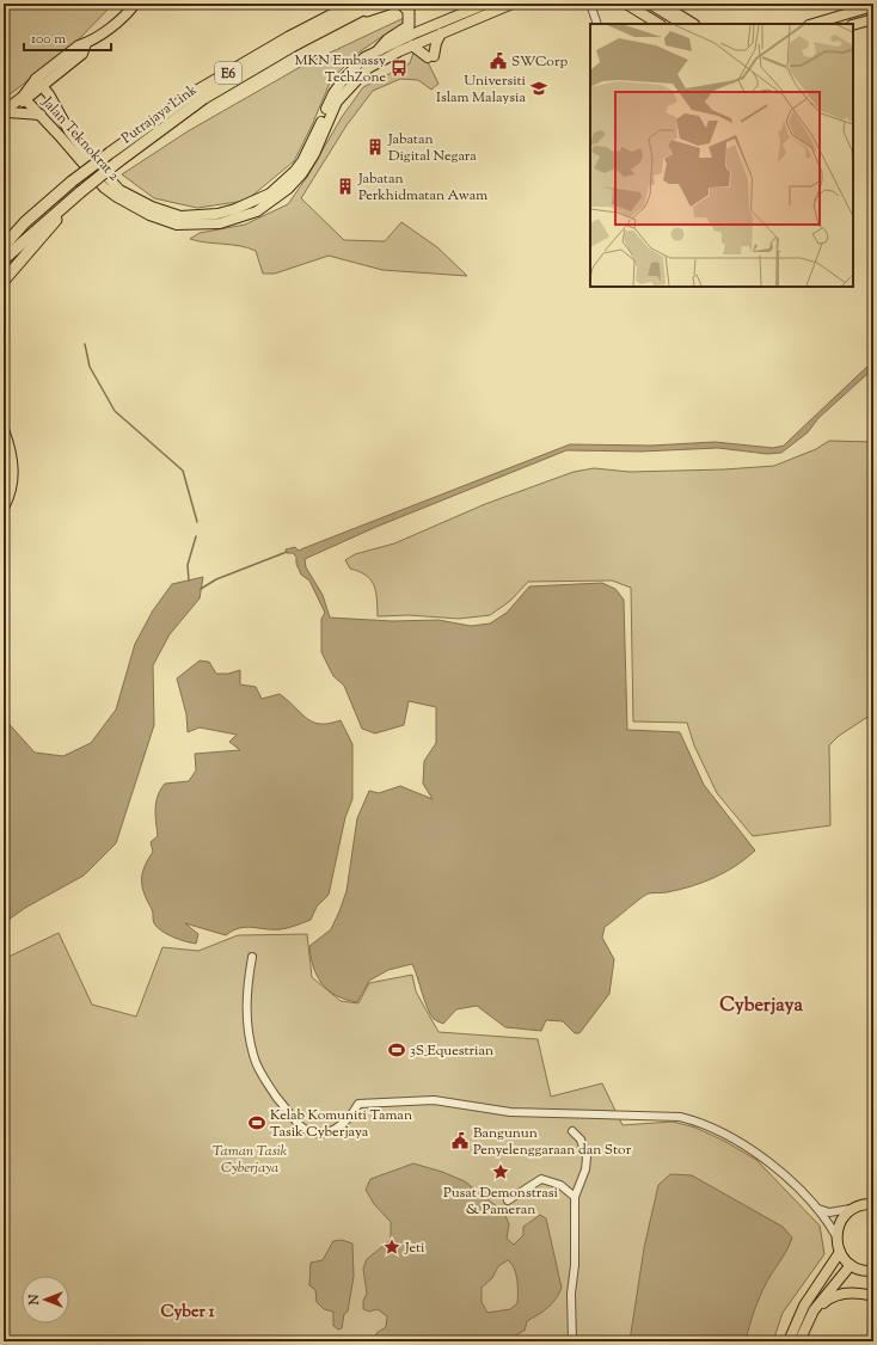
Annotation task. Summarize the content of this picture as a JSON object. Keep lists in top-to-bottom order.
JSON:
{
  "streets": {
    "highway": ["E6", "Putrajaya Link"],
    "main road": ["Jalan Teknokrat 2"]
  },
  "districts": ["Cyberjaya", "Cyber 1"],
  "parks": ["Taman Tasik Cyberjaya"],
  "places": {
    "public building": ["SWCorp", "Bangunun Penyelenggaraan dan Stor"],
    "bus stop": ["MKN Embassy TechZone"],
    "school or university": ["Universiti Islam Malaysia"],
    "building": ["Jabatan Digital Negara", "Jabatan Perkhidmatan Awam"],
    "sports": ["3S_Equestrian", "Kelab Komuniti Taman Tasik Cyberjaya"],
    "place": ["Pusat Demonstrasi & Pameran", "Jeti"]
  },
  "scale_bar": "100 m",
  "north": "left"
}
